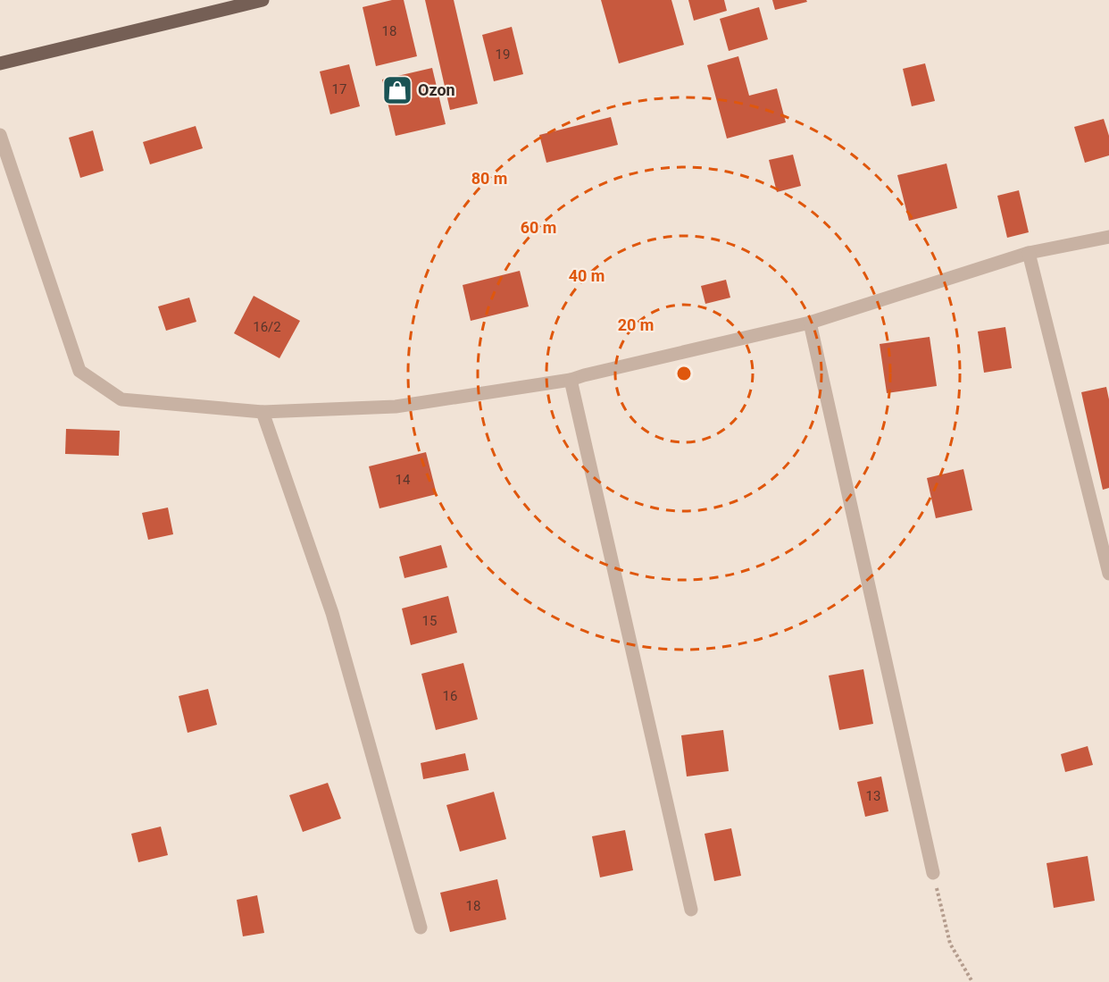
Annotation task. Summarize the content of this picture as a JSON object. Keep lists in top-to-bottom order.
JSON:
{
  "places": {
    "shop": ["Ozon"]
  },
  "house_numbers": [
    "18",
    "19",
    "17",
    "16/2",
    "14",
    "15",
    "16",
    "13",
    "18"
  ],
  "rings": [
    "80 m",
    "60 m",
    "40 m",
    "20 m"
  ]
}
